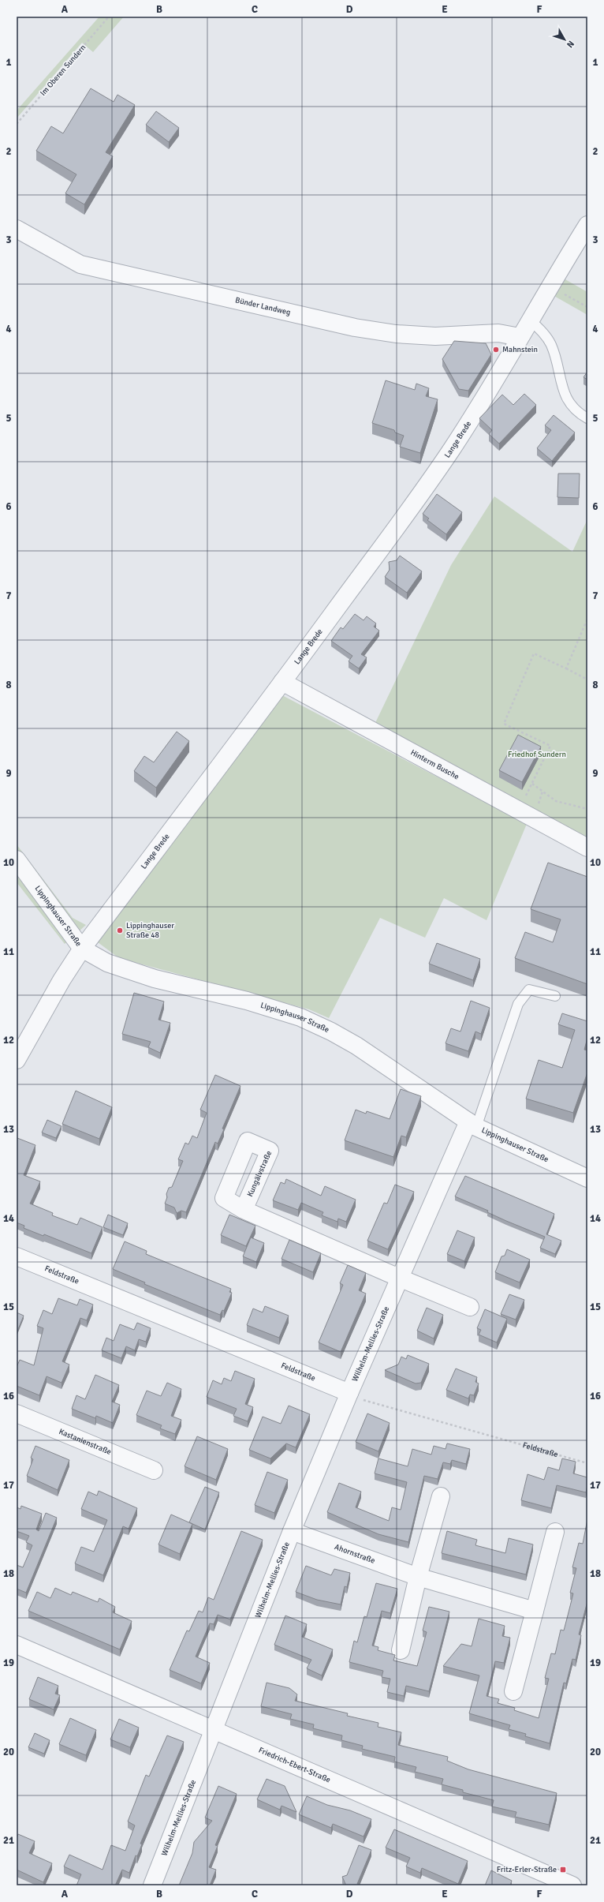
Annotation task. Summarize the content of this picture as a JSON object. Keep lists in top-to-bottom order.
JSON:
{
  "streets": {
    "street": [
      "Bünder Landweg",
      "Lange Brede",
      "Hinterm Busche",
      "Lippinghauser Straße",
      "Feldstraße",
      "Wilhelm-Mellies-Straße",
      "Kastanienstraße",
      "Ahornstraße",
      "Friedrich-Ebert-Straße"
    ],
    "path": ["Im Oberen Sundern"]
  },
  "crossings": [
    ["Bünder Landweg", "Lange Brede"],
    ["Lange Brede", "Hinterm Busche"],
    ["Lange Brede", "Lippinghauser Straße"],
    ["Lippinghauser Straße", "Wilhelm-Mellies-Straße"],
    ["Feldstraße", "Wilhelm-Mellies-Straße"],
    ["Wilhelm-Mellies-Straße", "Ahornstraße"],
    ["Wilhelm-Mellies-Straße", "Friedrich-Ebert-Straße"]
  ],
  "parks": ["Friedhof Sundern"],
  "places": {
    "other": ["Mahnstein", "Lippinghauser Straße 48"],
    "transit": ["Fritz-Erler-Straße"]
  },
  "north": "bottom right",
  "grid": {
    "columns": [
      "A",
      "B",
      "C",
      "D",
      "E",
      "F"
    ],
    "rows": [
      "1",
      "2",
      "3",
      "4",
      "5",
      "6",
      "7",
      "8",
      "9",
      "10",
      "11",
      "12",
      "13",
      "14",
      "15",
      "16",
      "17",
      "18",
      "19",
      "20",
      "21"
    ]
  }
}
